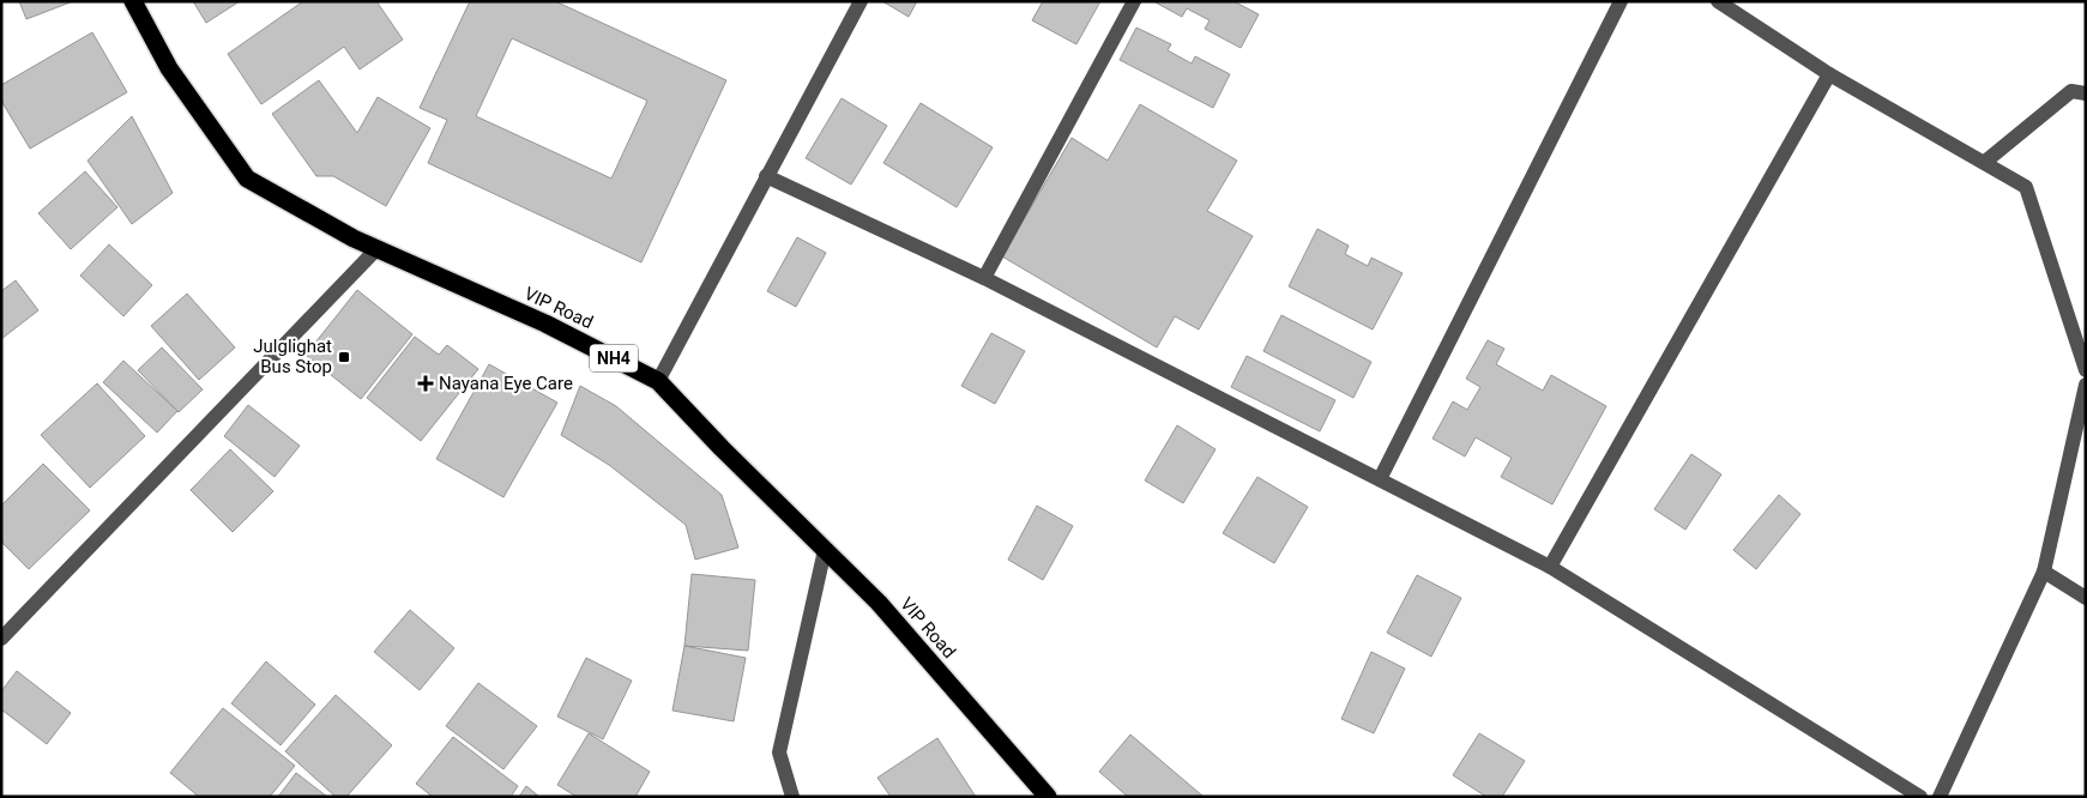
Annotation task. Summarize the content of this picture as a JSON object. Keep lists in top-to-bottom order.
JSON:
{
  "streets": {
    "highway": ["VIP Road", "NH4"]
  },
  "places": {
    "transit": ["Julglighat Bus Stop"],
    "health": ["Nayana Eye Care"]
  }
}
